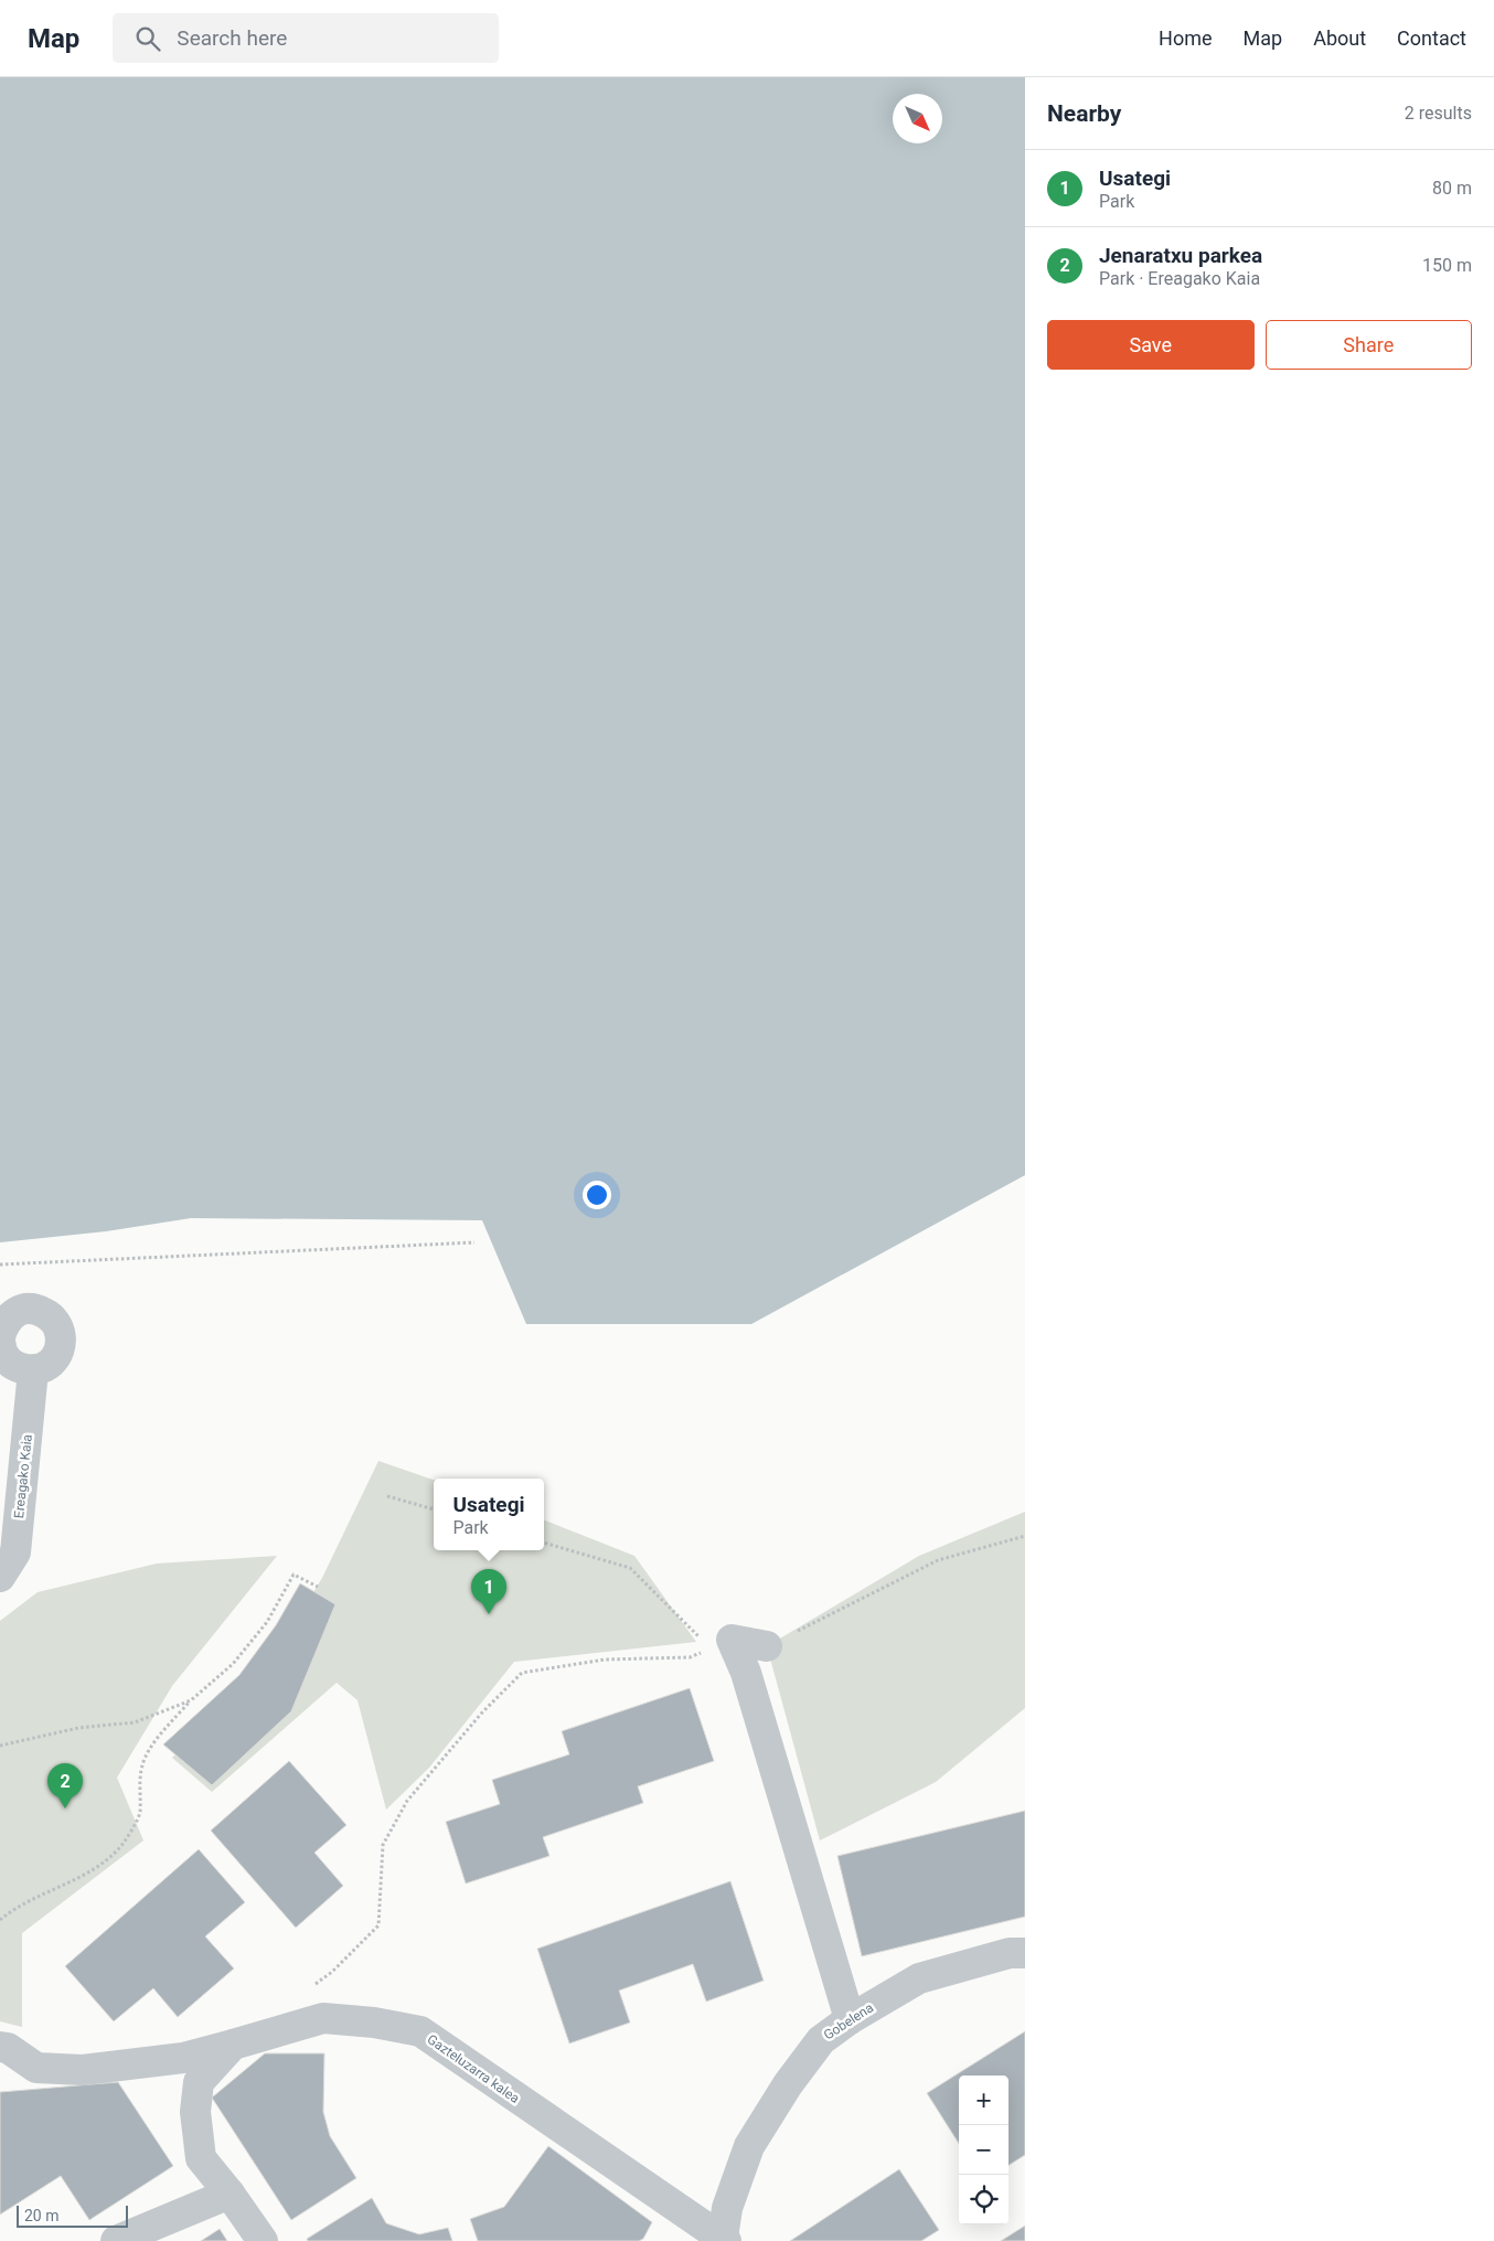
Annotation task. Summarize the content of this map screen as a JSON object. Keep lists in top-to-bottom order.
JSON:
{
  "streets": {
    "street": ["Ereagako Kaia", "Gobelena", "Gazteluzarra kalea"]
  },
  "crossings": [
    ["Gobelena", "Gazteluzarra kalea"]
  ],
  "scale_bar": "20 m",
  "north": "bottom right",
  "page": {
    "header": "Map",
    "search": "Search here",
    "nav": [
      "Home",
      "Map",
      "About",
      "Contact"
    ],
    "heading": ["Nearby", "2 results"],
    "list": [
      {
        "mark": "1",
        "name": "Usategi",
        "note": "Park",
        "value": "80 m"
      },
      {
        "mark": "2",
        "name": "Jenaratxu parkea",
        "note": "Park · Ereagako Kaia",
        "value": "150 m"
      }
    ],
    "buttons": ["Save", "Share"],
    "popup": ["Usategi", "Park"],
    "pins": ["1", "2"],
    "map_buttons": ["+", "−"],
    "scale": "20 m"
  }
}
